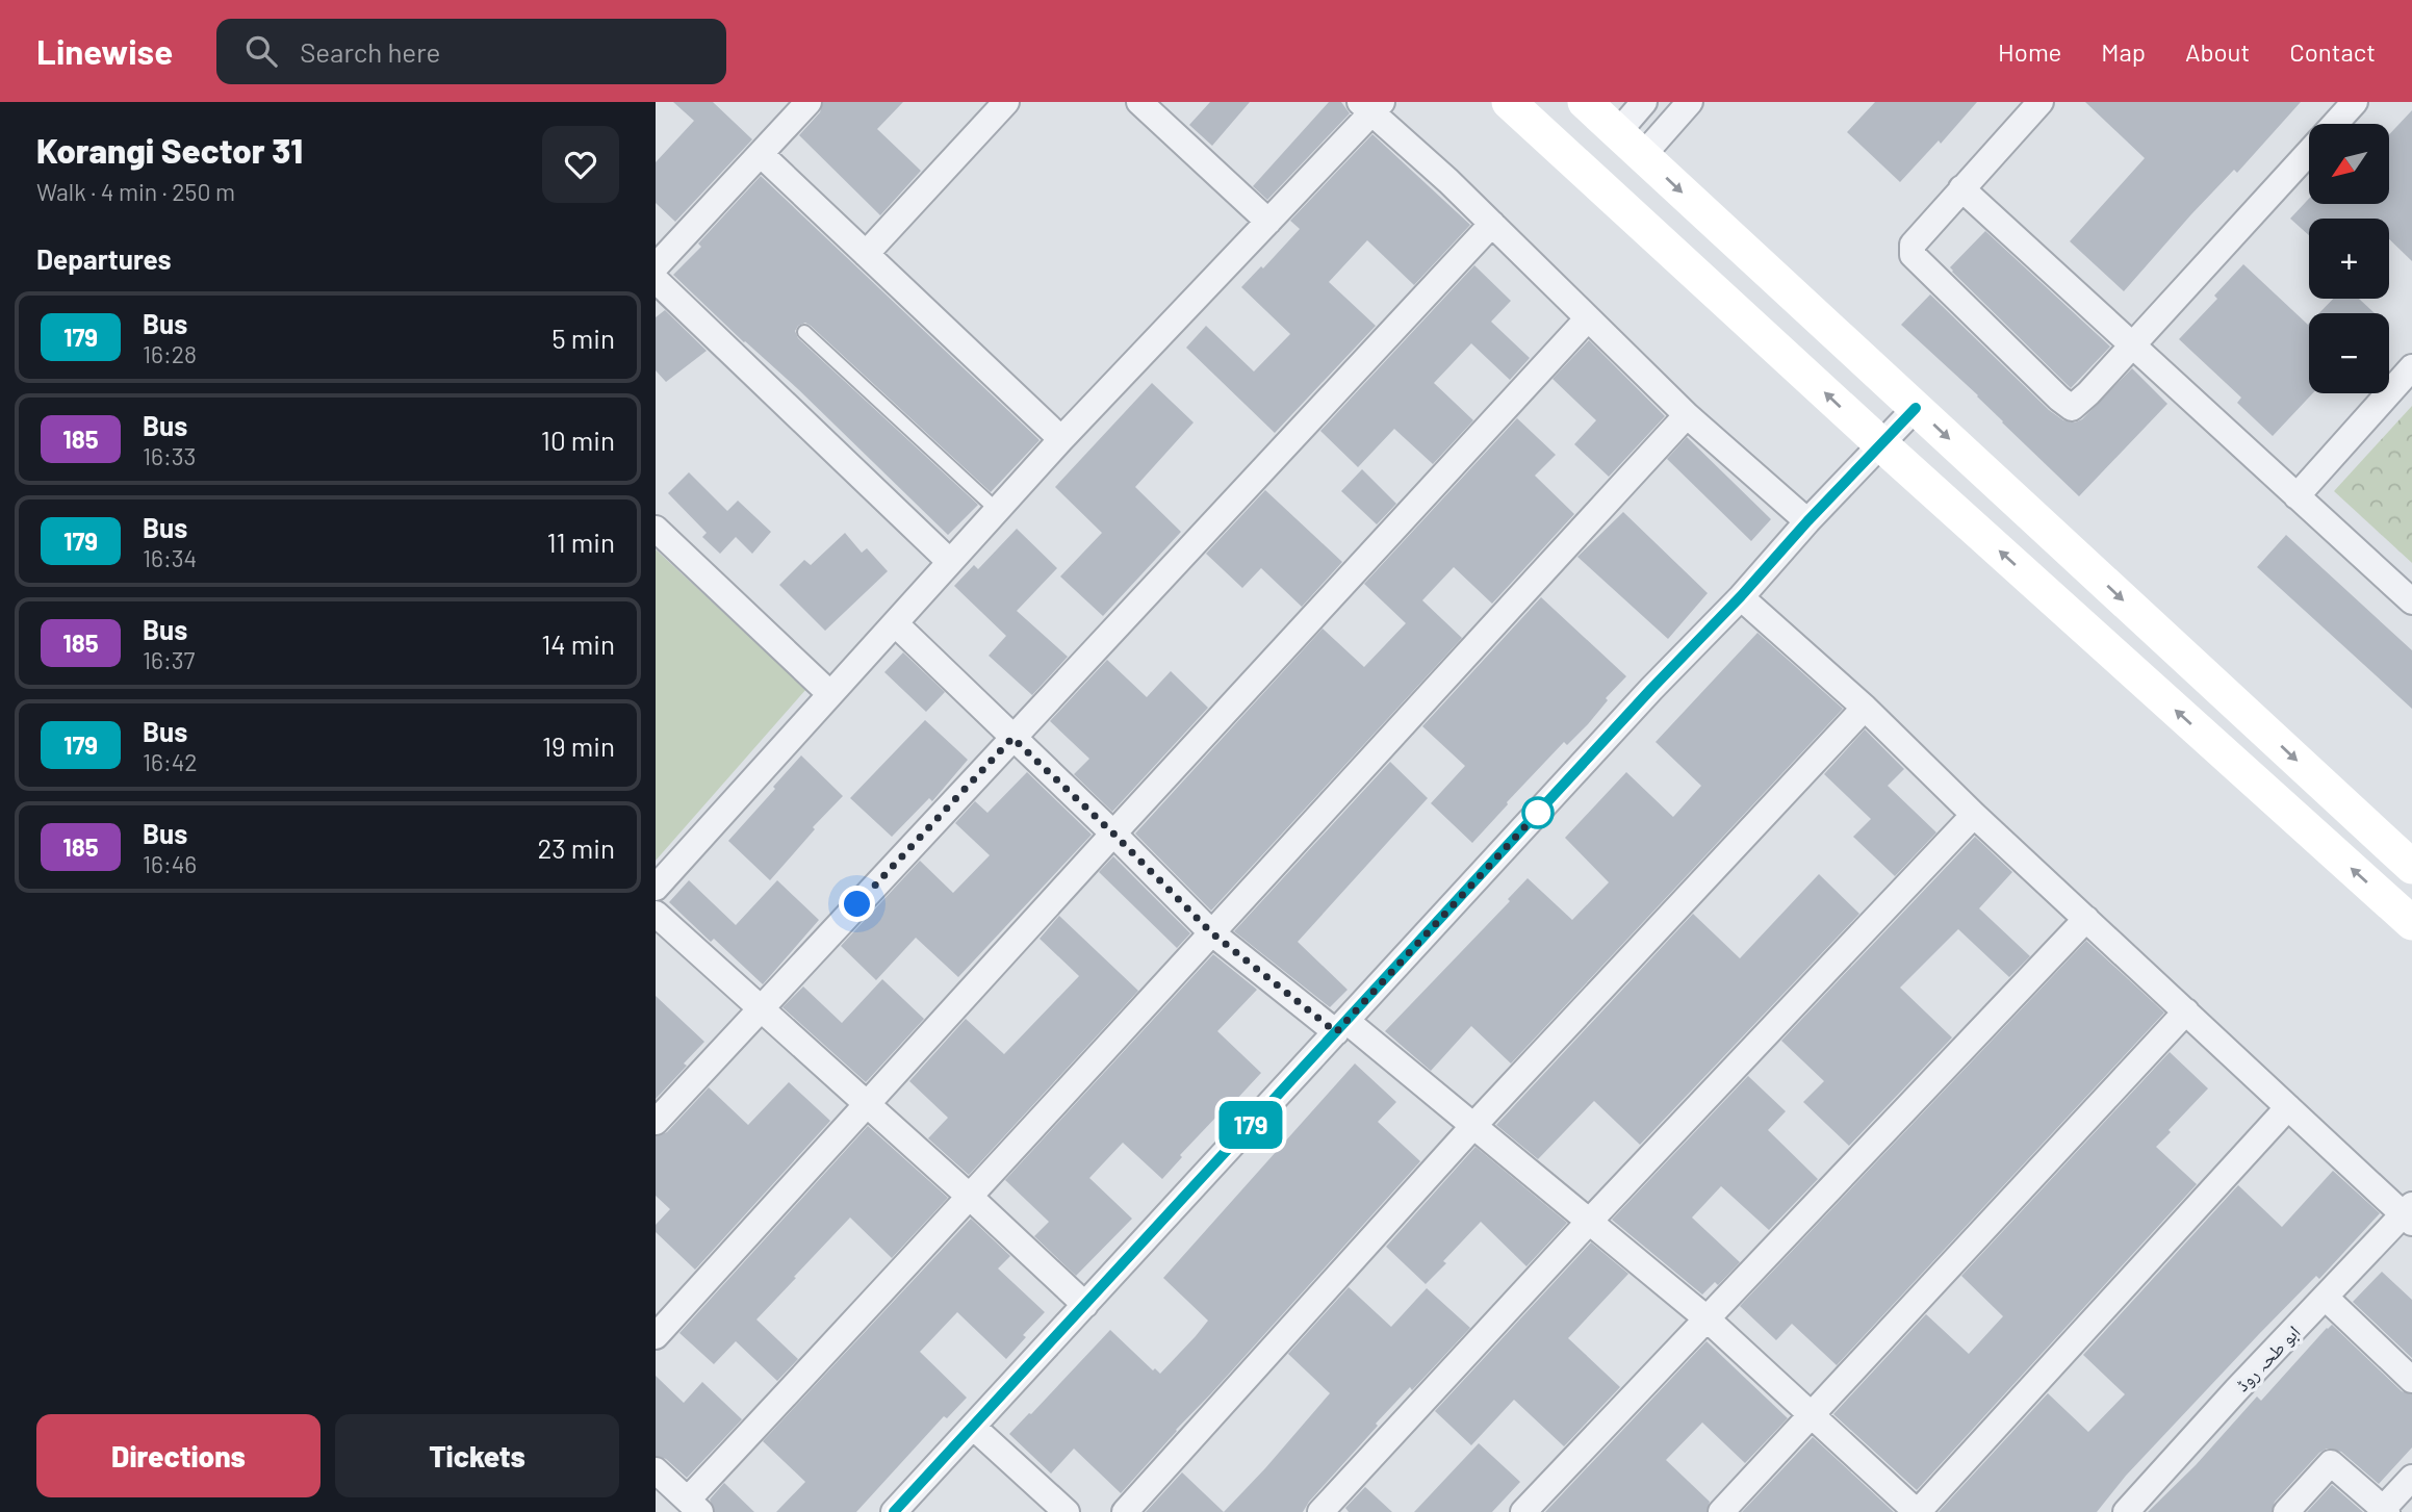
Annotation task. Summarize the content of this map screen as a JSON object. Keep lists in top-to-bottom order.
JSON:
{
  "streets": {
    "street": ["ابو طحہ روڈ"]
  },
  "lines": ["bus line 179"],
  "north": "bottom left",
  "page": {
    "header": "Linewise",
    "search": "Search here",
    "nav": [
      "Home",
      "Map",
      "About",
      "Contact"
    ],
    "heading": [
      ["Korangi Sector 31", "Walk · 4 min · 250 m"],
      "Departures"
    ],
    "on_map": "179",
    "map_buttons": ["+", "−"],
    "list": [
      {
        "mark": "179",
        "name": "Bus",
        "note": "16:28",
        "value": "5 min"
      },
      {
        "mark": "185",
        "name": "Bus",
        "note": "16:33",
        "value": "10 min"
      },
      {
        "mark": "179",
        "name": "Bus",
        "note": "16:34",
        "value": "11 min"
      },
      {
        "mark": "185",
        "name": "Bus",
        "note": "16:37",
        "value": "14 min"
      },
      {
        "mark": "179",
        "name": "Bus",
        "note": "16:42",
        "value": "19 min"
      },
      {
        "mark": "185",
        "name": "Bus",
        "note": "16:46",
        "value": "23 min"
      }
    ],
    "buttons": ["Directions", "Tickets"]
  }
}
